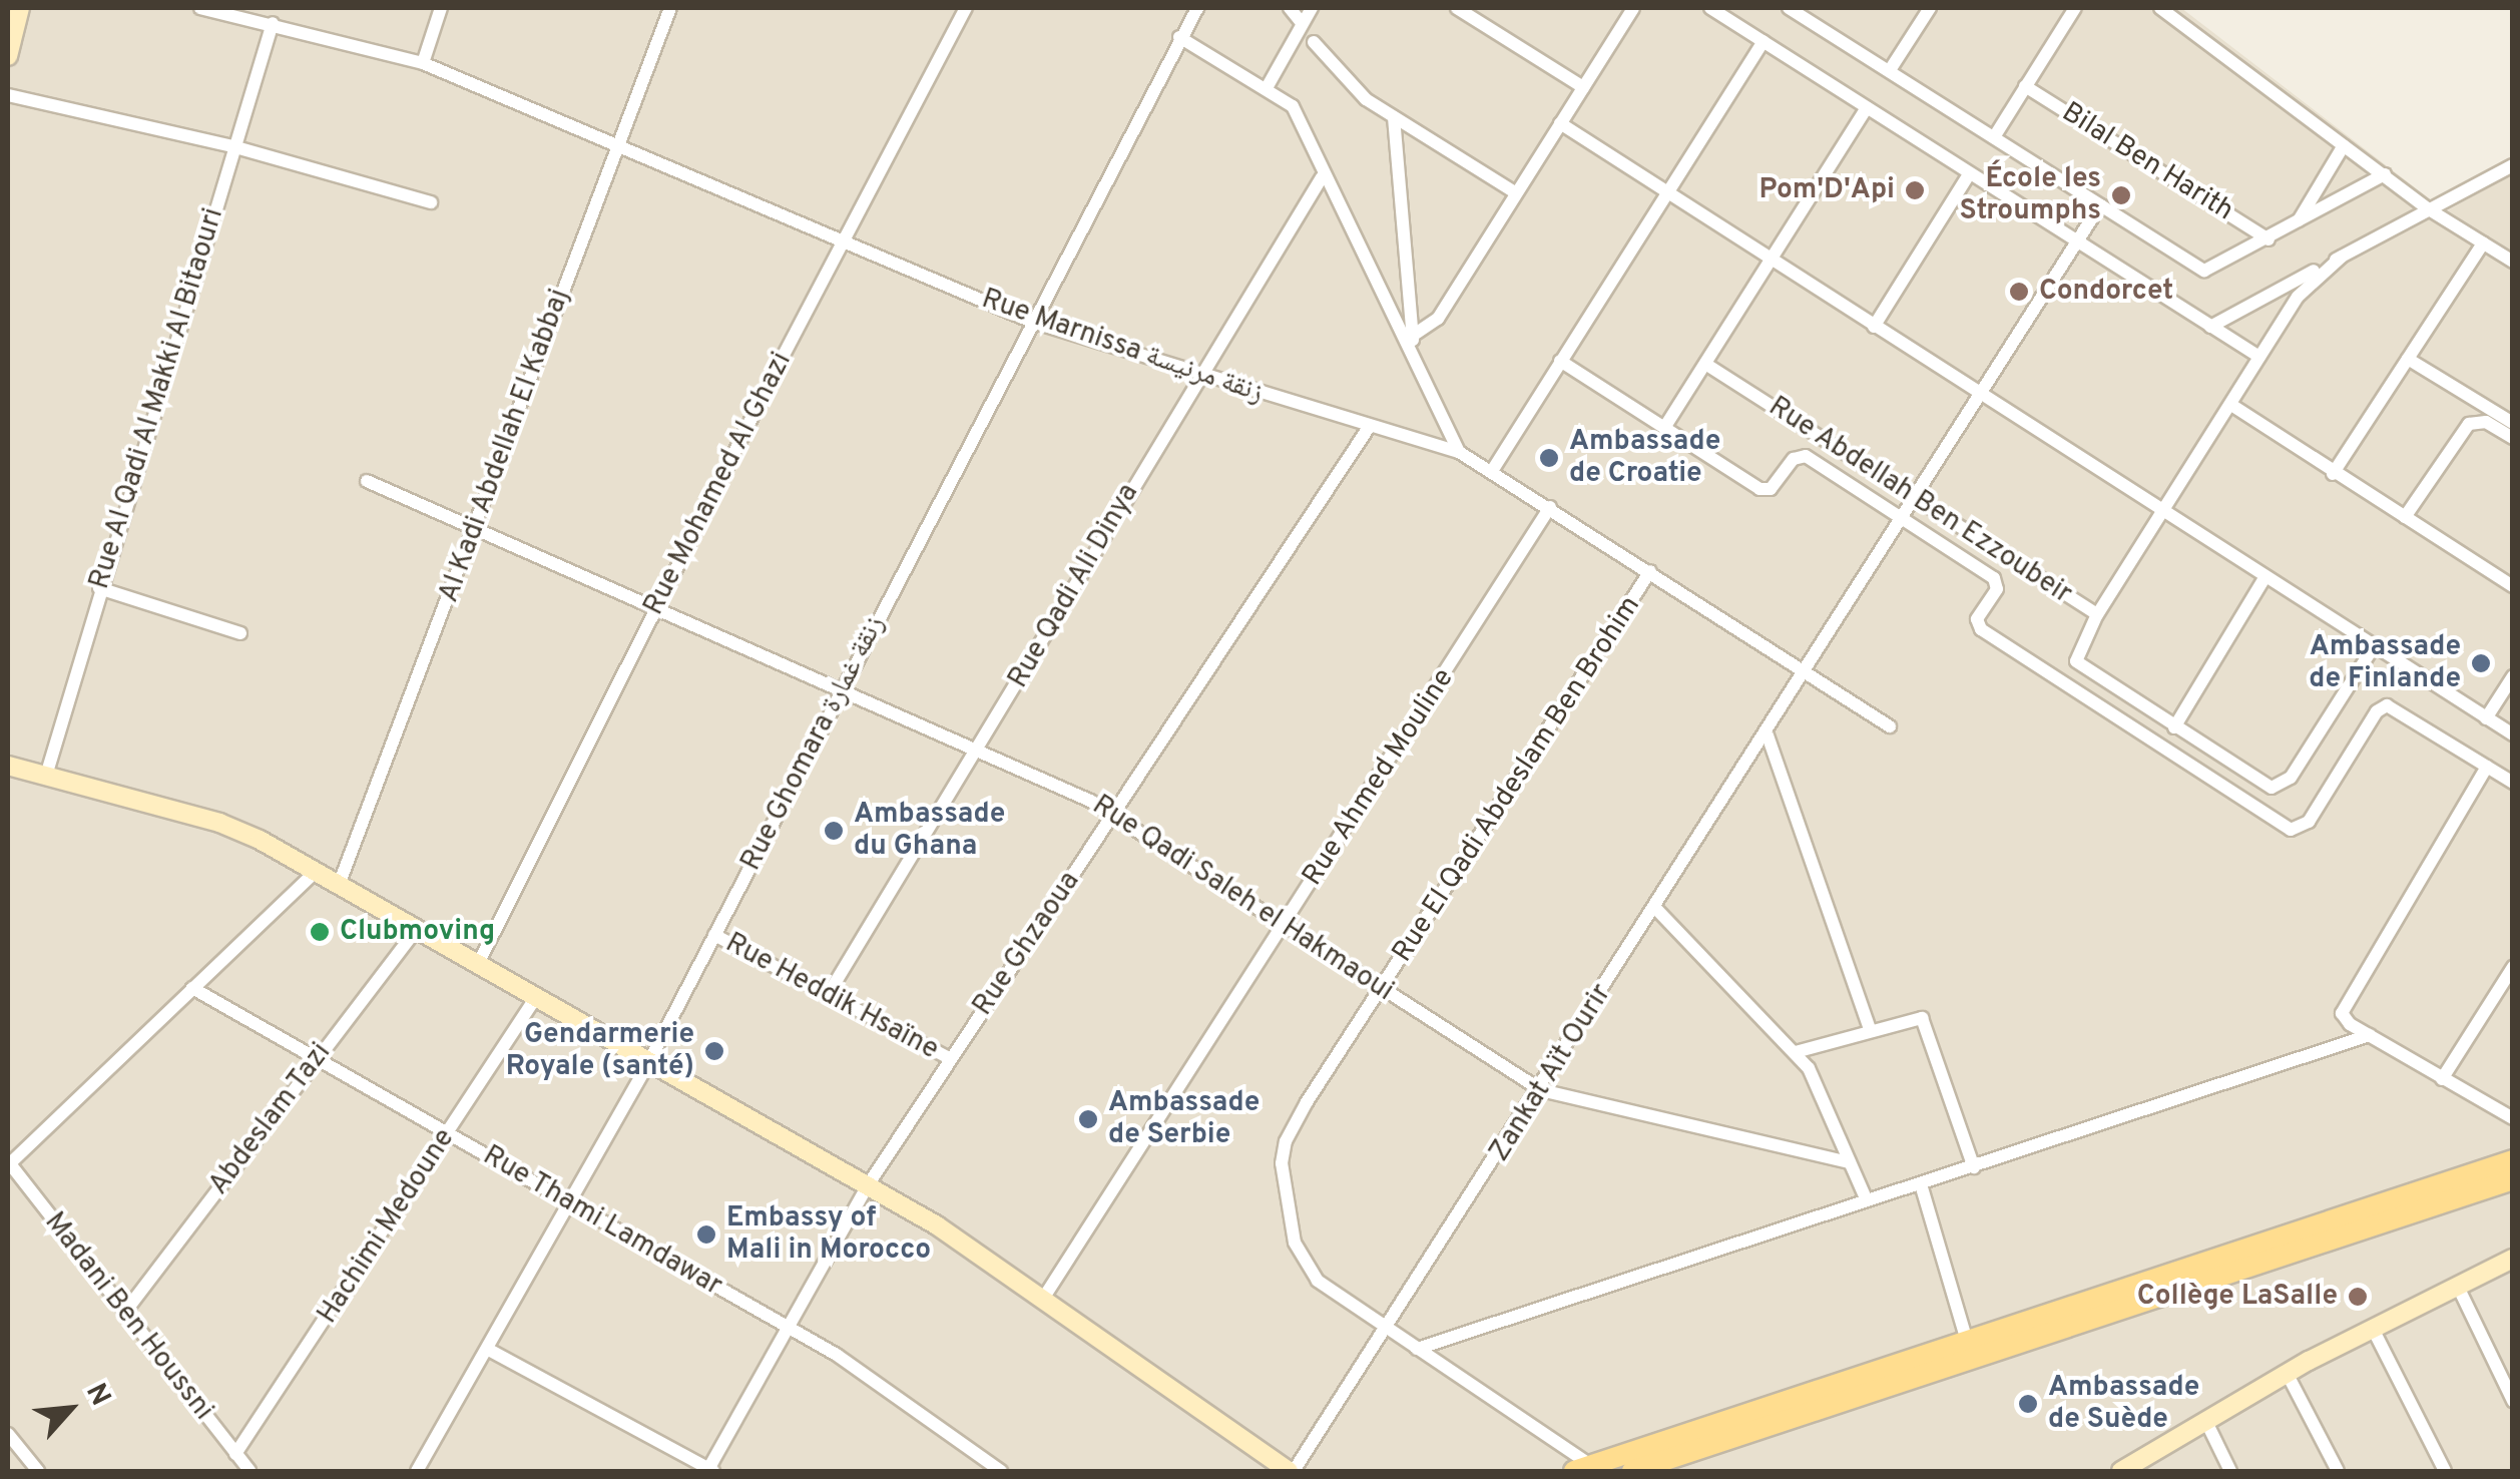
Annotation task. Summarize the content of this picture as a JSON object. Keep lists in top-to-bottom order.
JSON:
{
  "streets": {
    "street": [
      "Bilal Ben Harith",
      "Rue Marnissa زنقة مرنيسة",
      "Rue Al Qadi Al Makki Al Bitaouri",
      "Al Kadi Abdellah El Kabbaj",
      "Rue Mohamed Al Ghazi",
      "Rue Abdellah Ben Ezzoubeir",
      "Rue Qadi Ali Dinya",
      "Rue Ghomara زنقة غمارة",
      "Rue Ahmed Mouline",
      "Rue El Qadi Abdeslam Ben Brohim",
      "Rue Qadi Saleh el Hakmaoui",
      "Rue Ghzaoua",
      "Rue Heddik Hsaïne",
      "Zankat Aït Ourir",
      "Abdeslam Tazi",
      "Rue Thami Lamdawar",
      "Hachimi Medoune",
      "Madani Ben Houssni"
    ]
  },
  "crossings": [
    ["Rue Marnissa زنقة مرنيسة", "Rue Al Qadi Al Makki Al Bitaouri"],
    ["Rue Marnissa زنقة مرنيسة", "Al Kadi Abdellah El Kabbaj"],
    ["Rue Marnissa زنقة مرنيسة", "Rue Mohamed Al Ghazi"],
    ["Rue Marnissa زنقة مرنيسة", "Rue Qadi Ali Dinya"],
    ["Rue Marnissa زنقة مرنيسة", "Rue Ghomara زنقة غمارة"],
    ["Rue Marnissa زنقة مرنيسة", "Rue Ahmed Mouline"],
    ["Rue Marnissa زنقة مرنيسة", "Rue El Qadi Abdeslam Ben Brohim"],
    ["Rue Marnissa زنقة مرنيسة", "Rue Ghzaoua"],
    ["Rue Marnissa زنقة مرنيسة", "Zankat Aït Ourir"],
    ["Al Kadi Abdellah El Kabbaj", "Rue Qadi Saleh el Hakmaoui"],
    ["Rue Mohamed Al Ghazi", "Rue Qadi Saleh el Hakmaoui"],
    ["Rue Abdellah Ben Ezzoubeir", "Zankat Aït Ourir"],
    ["Rue Qadi Ali Dinya", "Rue Qadi Saleh el Hakmaoui"],
    ["Rue Qadi Ali Dinya", "Rue Heddik Hsaïne"],
    ["Rue Ghomara زنقة غمارة", "Rue Qadi Saleh el Hakmaoui"],
    ["Rue Ghomara زنقة غمارة", "Rue Heddik Hsaïne"],
    ["Rue Ghomara زنقة غمارة", "Rue Thami Lamdawar"],
    ["Rue Ahmed Mouline", "Rue Qadi Saleh el Hakmaoui"],
    ["Rue El Qadi Abdeslam Ben Brohim", "Rue Qadi Saleh el Hakmaoui"],
    ["Rue El Qadi Abdeslam Ben Brohim", "Zankat Aït Ourir"],
    ["Rue Qadi Saleh el Hakmaoui", "Rue Ghzaoua"],
    ["Rue Qadi Saleh el Hakmaoui", "Zankat Aït Ourir"],
    ["Rue Ghzaoua", "Rue Heddik Hsaïne"],
    ["Rue Ghzaoua", "Rue Thami Lamdawar"],
    ["Abdeslam Tazi", "Rue Thami Lamdawar"],
    ["Abdeslam Tazi", "Madani Ben Houssni"],
    ["Rue Thami Lamdawar", "Hachimi Medoune"],
    ["Hachimi Medoune", "Madani Ben Houssni"]
  ],
  "places": [
    "Pom'D'Api",
    "École les Stroumphs",
    "Condorcet",
    "Ambassade de Croatie",
    "Ambassade de Finlande",
    "Ambassade du Ghana",
    "Clubmoving",
    "Gendarmerie Royale (santé)",
    "Ambassade de Serbie",
    "Embassy of Mali in Morocco",
    "Collège LaSalle",
    "Ambassade de Suède"
  ],
  "north": "top right"
}
